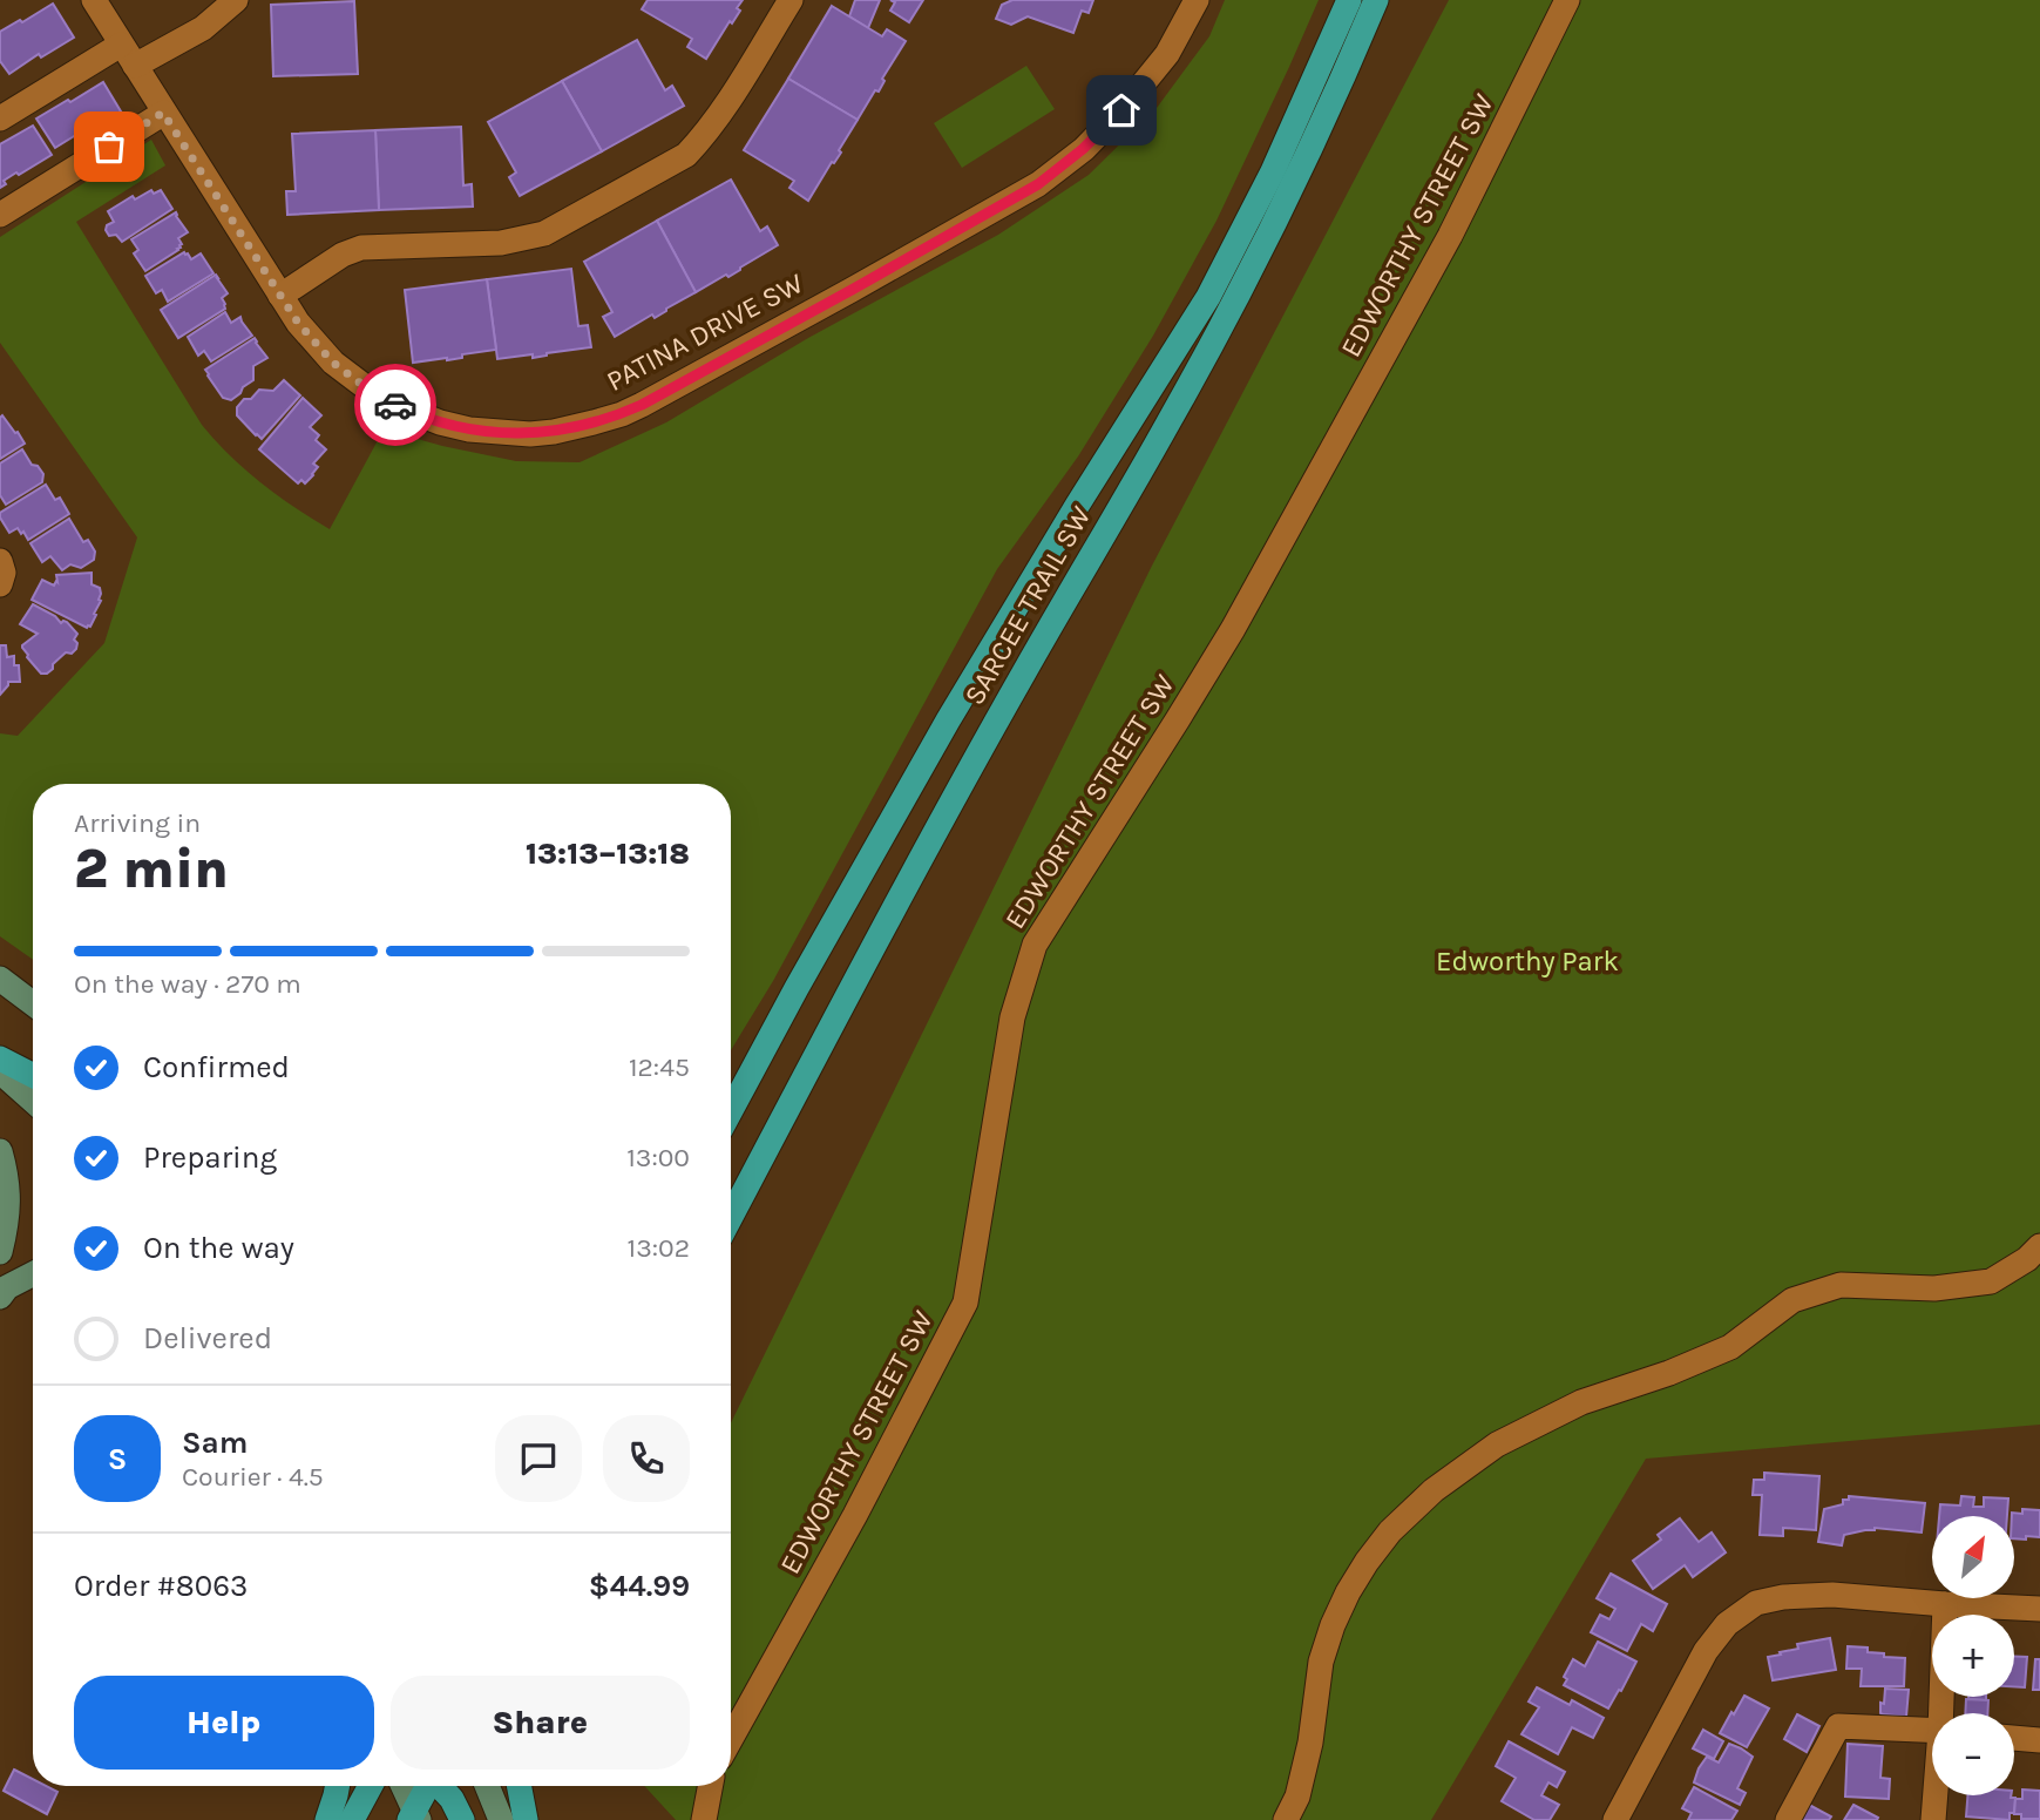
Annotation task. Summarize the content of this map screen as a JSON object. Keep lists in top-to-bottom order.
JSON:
{
  "streets": {
    "highway": ["SARCEE TRAIL SW"],
    "street": ["EDWORTHY STREET SW", "PATINA DRIVE SW"]
  },
  "parks": ["Edworthy Park"],
  "north": "top right",
  "page": {
    "heading": ["2 min", "Arriving in", "13:13–13:18"],
    "panel": [
      "Sam",
      "Courier · 4.5",
      "Order #8063",
      "$44.99"
    ],
    "bar": "On the way · 270 m",
    "list": [
      ["Confirmed", "12:45"],
      ["Preparing", "13:00"],
      ["On the way", "13:02"],
      "Delivered"
    ],
    "round": "S",
    "map_buttons": ["+", "−"],
    "buttons": ["Help", "Share"]
  }
}
